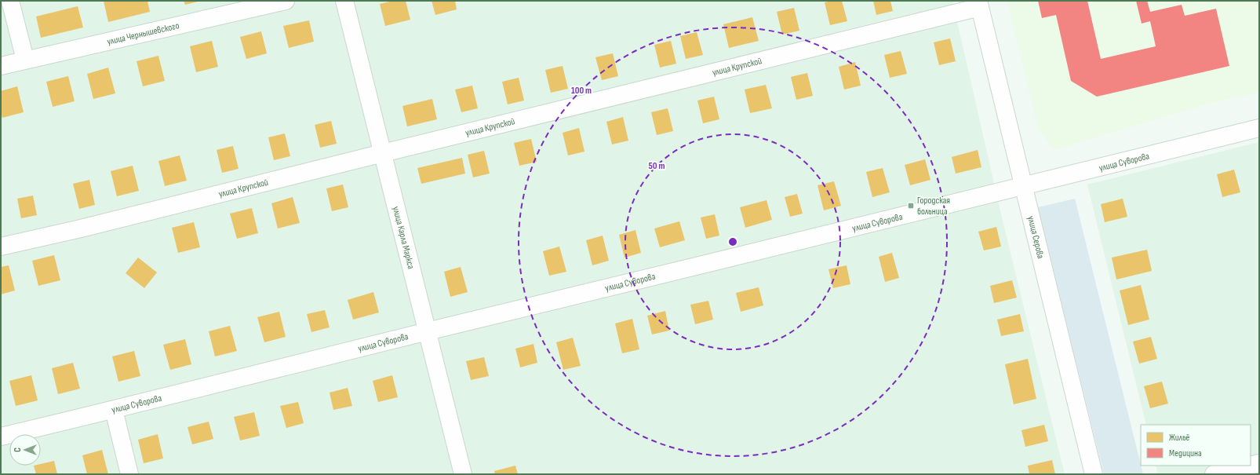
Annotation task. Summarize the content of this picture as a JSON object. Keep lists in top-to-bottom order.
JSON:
{
  "streets": {
    "street": [
      "улица Чернышевского",
      "улица Крупской",
      "улица Суворова",
      "улица Карла Маркса",
      "улица Серова"
    ]
  },
  "crossings": [
    ["улица Крупской", "улица Карла Маркса"],
    ["улица Крупской", "улица Серова"],
    ["улица Суворова", "улица Карла Маркса"],
    ["улица Суворова", "улица Серова"]
  ],
  "places": {
    "transit": ["Городская больница"]
  },
  "legend": ["Жильё", "Медицина"],
  "north": "left",
  "rings": ["100 m", "50 m"]
}
